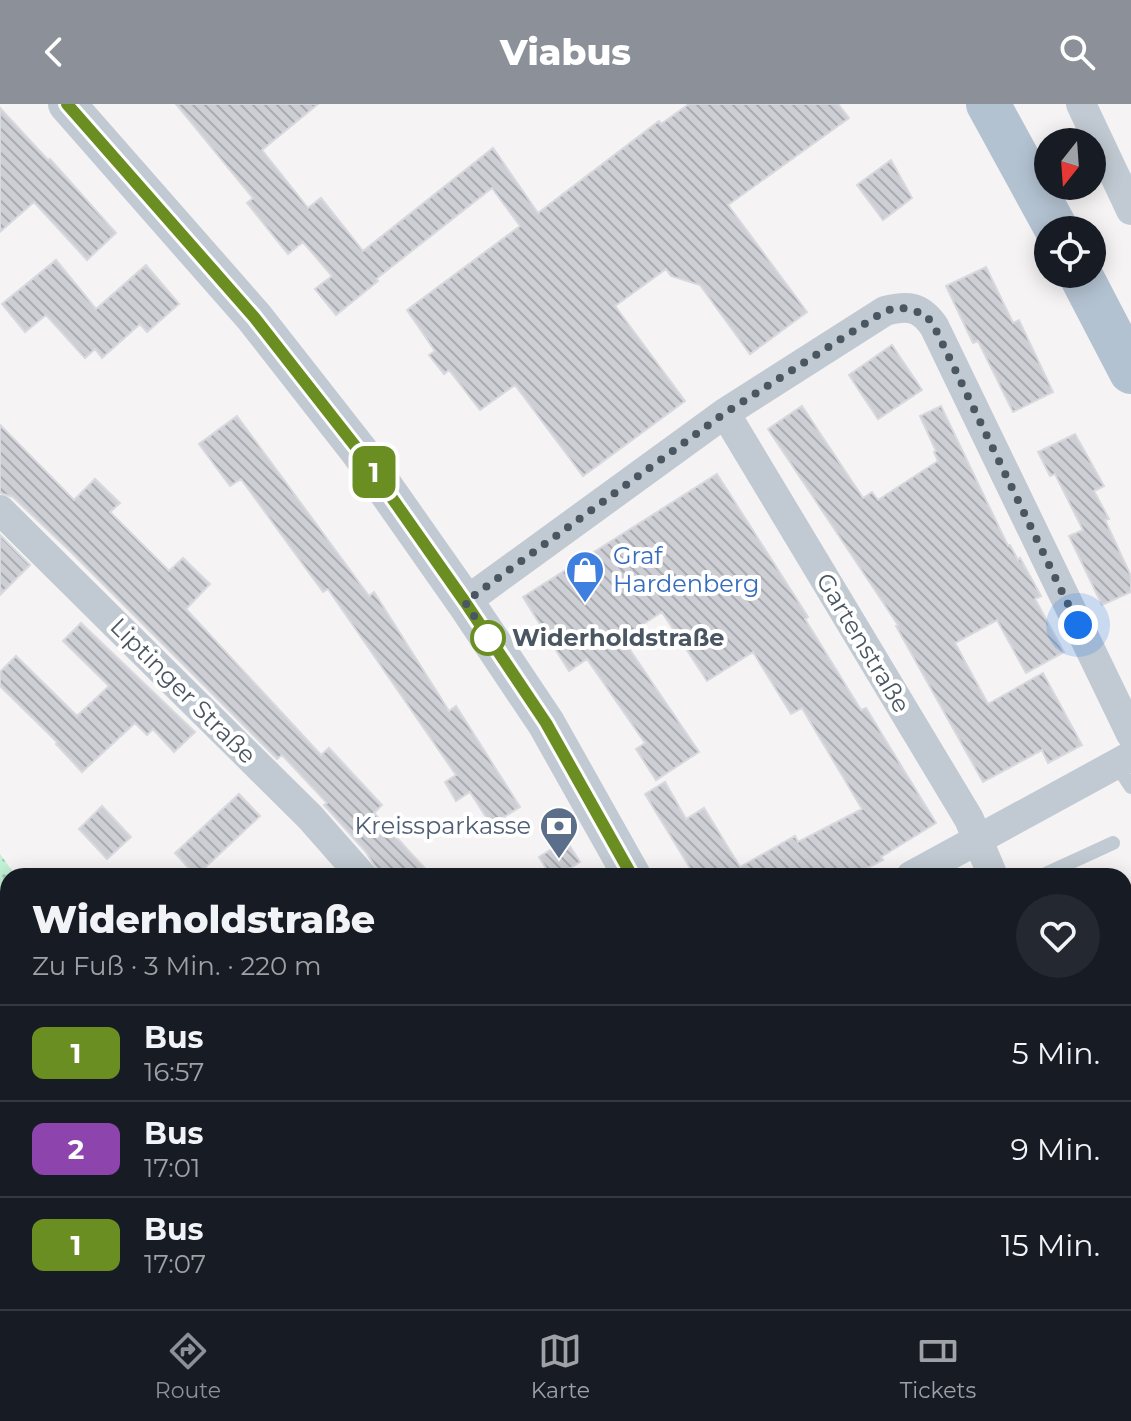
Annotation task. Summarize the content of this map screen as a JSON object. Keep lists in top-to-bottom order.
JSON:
{
  "streets": {
    "street": ["Gartenstraße", "Liptinger Straße"]
  },
  "places": {
    "shop": ["Graf Hardenberg"],
    "other": ["Widerholdstraße"],
    "bank": ["Kreissparkasse"]
  },
  "lines": ["bus line 1"],
  "north": "bottom",
  "page": {
    "header": "Viabus",
    "on_map": "1",
    "heading": ["Widerholdstraße", "Zu Fuß · 3 Min. · 220 m"],
    "list": [
      {
        "mark": "1",
        "name": "Bus",
        "note": "16:57",
        "value": "5 Min."
      },
      {
        "mark": "2",
        "name": "Bus",
        "note": "17:01",
        "value": "9 Min."
      },
      {
        "mark": "1",
        "name": "Bus",
        "note": "17:07",
        "value": "15 Min."
      }
    ],
    "tabs": ["Route", "Karte", "Tickets"]
  }
}
